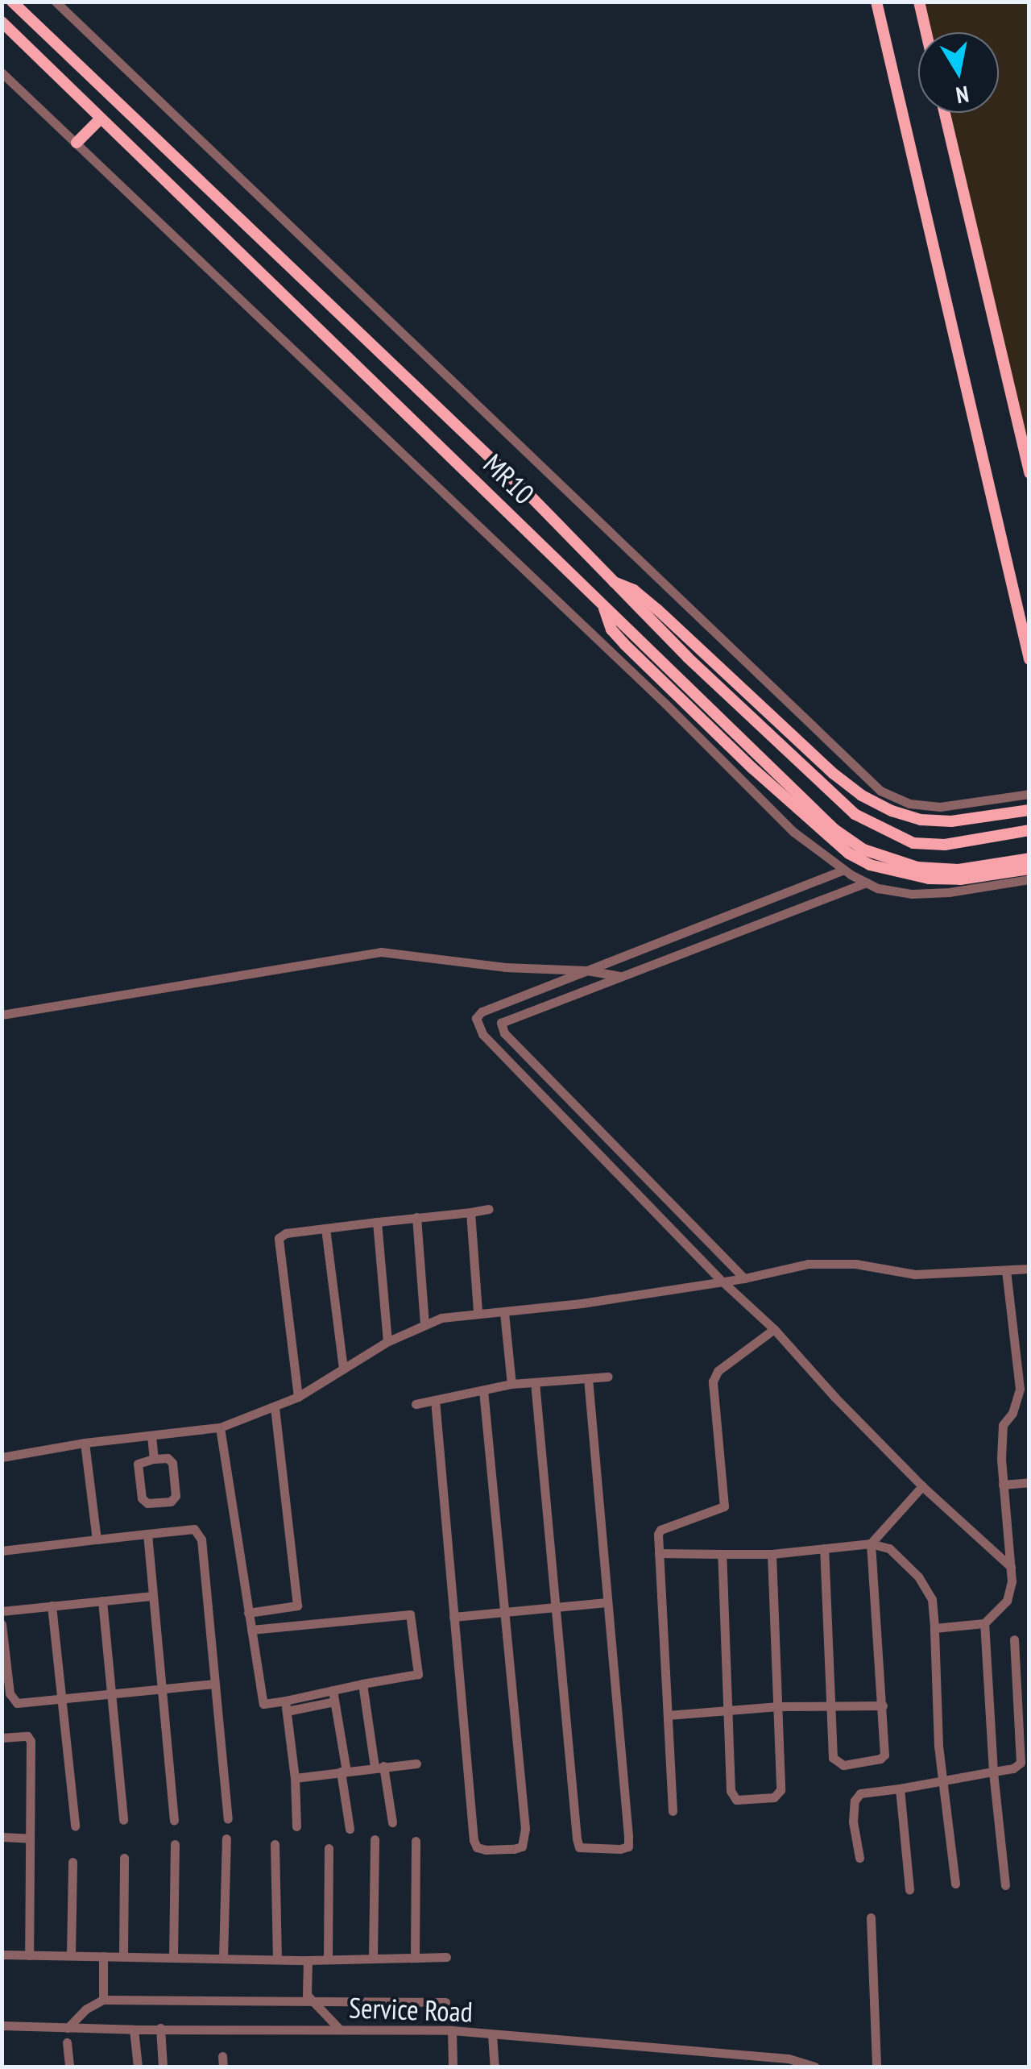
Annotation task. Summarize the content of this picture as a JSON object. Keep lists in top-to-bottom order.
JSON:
{
  "streets": {
    "main road": ["MR10"],
    "street": ["Service Road"]
  },
  "north": "bottom"
}
